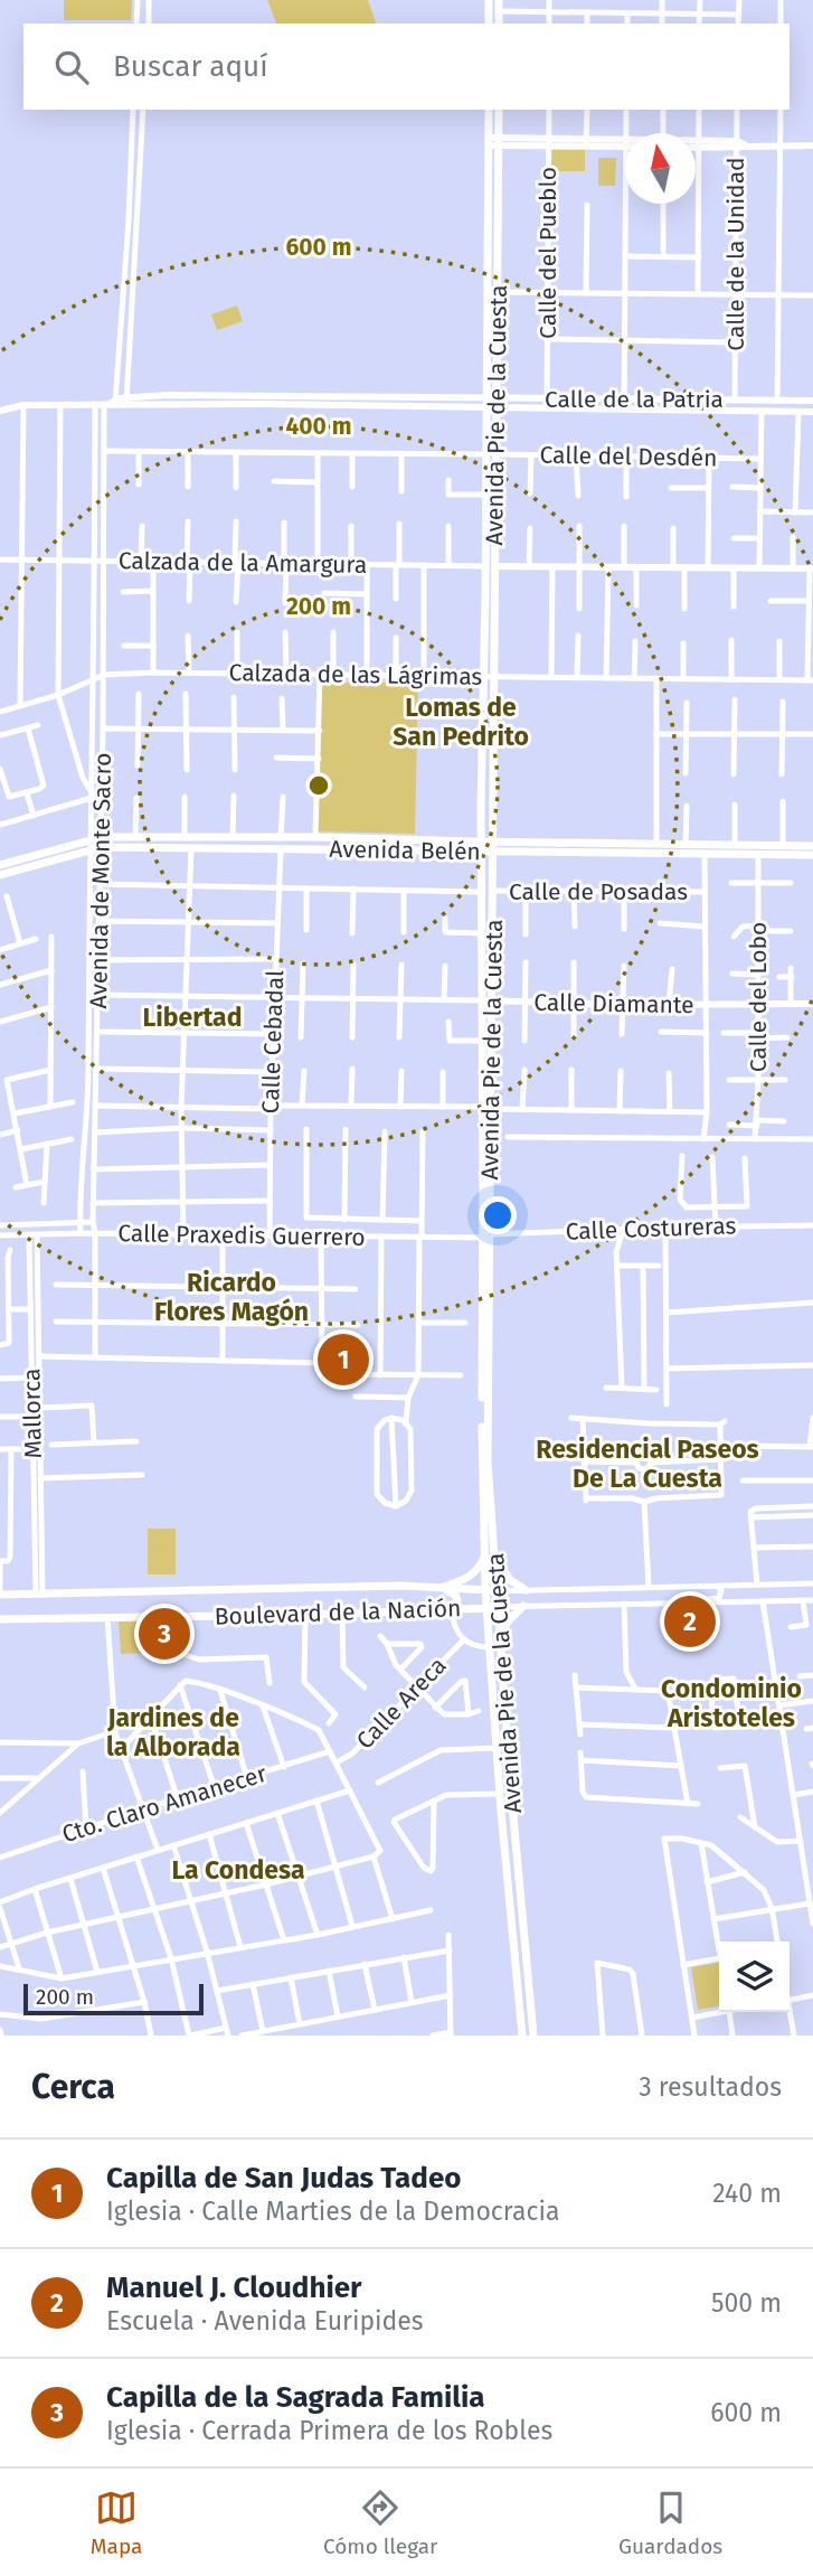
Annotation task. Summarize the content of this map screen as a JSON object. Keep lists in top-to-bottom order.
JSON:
{
  "streets": {
    "main road": ["Avenida Pie de la Cuesta", "Avenida Belén", "Boulevard de la Nación"],
    "street": [
      "Calle del Pueblo",
      "Calle de la Unidad",
      "Calle de la Patria",
      "Calle del Desdén",
      "Calzada de la Amargura",
      "Calzada de las Lágrimas",
      "Avenida de Monte Sacro",
      "Calle de Posadas",
      "Calle del Lobo",
      "Calle Diamante",
      "Calle Cebadal",
      "Calle Costureras",
      "Calle Praxedis Guerrero",
      "Mallorca",
      "Calle Areca",
      "Cto. Claro Amanecer"
    ]
  },
  "crossings": [
    ["Calle del Pueblo", "Calle de la Patria"],
    ["Calle de la Unidad", "Calle de la Patria"],
    ["Calle de la Patria", "Avenida Pie de la Cuesta"],
    ["Calle de la Patria", "Avenida de Monte Sacro"],
    ["Avenida Pie de la Cuesta", "Calle del Desdén"],
    ["Avenida Pie de la Cuesta", "Calzada de la Amargura"],
    ["Avenida Pie de la Cuesta", "Calzada de las Lágrimas"],
    ["Avenida Pie de la Cuesta", "Avenida Belén"],
    ["Avenida Pie de la Cuesta", "Calle de Posadas"],
    ["Avenida Pie de la Cuesta", "Calle Diamante"],
    ["Avenida Pie de la Cuesta", "Calle Costureras"],
    ["Avenida Pie de la Cuesta", "Calle Praxedis Guerrero"],
    ["Avenida Pie de la Cuesta", "Boulevard de la Nación"],
    ["Calzada de la Amargura", "Avenida de Monte Sacro"],
    ["Calzada de las Lágrimas", "Avenida de Monte Sacro"],
    ["Avenida Belén", "Avenida de Monte Sacro"],
    ["Avenida Belén", "Calle del Lobo"],
    ["Avenida Belén", "Calle Cebadal"],
    ["Avenida de Monte Sacro", "Calle de Posadas"],
    ["Avenida de Monte Sacro", "Calle Diamante"],
    ["Avenida de Monte Sacro", "Calle Praxedis Guerrero"],
    ["Calle de Posadas", "Calle Cebadal"],
    ["Calle del Lobo", "Calle Diamante"],
    ["Calle Diamante", "Calle Cebadal"],
    ["Calle Cebadal", "Calle Praxedis Guerrero"],
    ["Calle Costureras", "Calle Praxedis Guerrero"],
    ["Calle Praxedis Guerrero", "Mallorca"],
    ["Mallorca", "Boulevard de la Nación"]
  ],
  "districts": [
    "Lomas de San Pedrito",
    "Libertad",
    "Ricardo Flores Magón",
    "Residencial Paseos De La Cuesta",
    "Condominio Aristoteles",
    "Jardines de la Alborada",
    "La Condesa"
  ],
  "scale_bar": "200 m",
  "north": "top",
  "page": {
    "search": "Buscar aquí",
    "pins": ["1", "2", "3"],
    "scale": "200 m",
    "heading": ["Cerca", "3 resultados"],
    "list": [
      {
        "mark": "1",
        "name": "Capilla de San Judas Tadeo",
        "note": "Iglesia · Calle Marties de la Democracia",
        "value": "240 m"
      },
      {
        "mark": "2",
        "name": "Manuel J. Cloudhier",
        "note": "Escuela · Avenida Euripides",
        "value": "500 m"
      },
      {
        "mark": "3",
        "name": "Capilla de la Sagrada Familia",
        "note": "Iglesia · Cerrada Primera de los Robles",
        "value": "600 m"
      }
    ],
    "nav": ["Mapa", "Cómo llegar", "Guardados"]
  },
  "rings": ["600 m", "400 m", "200 m"]
}
